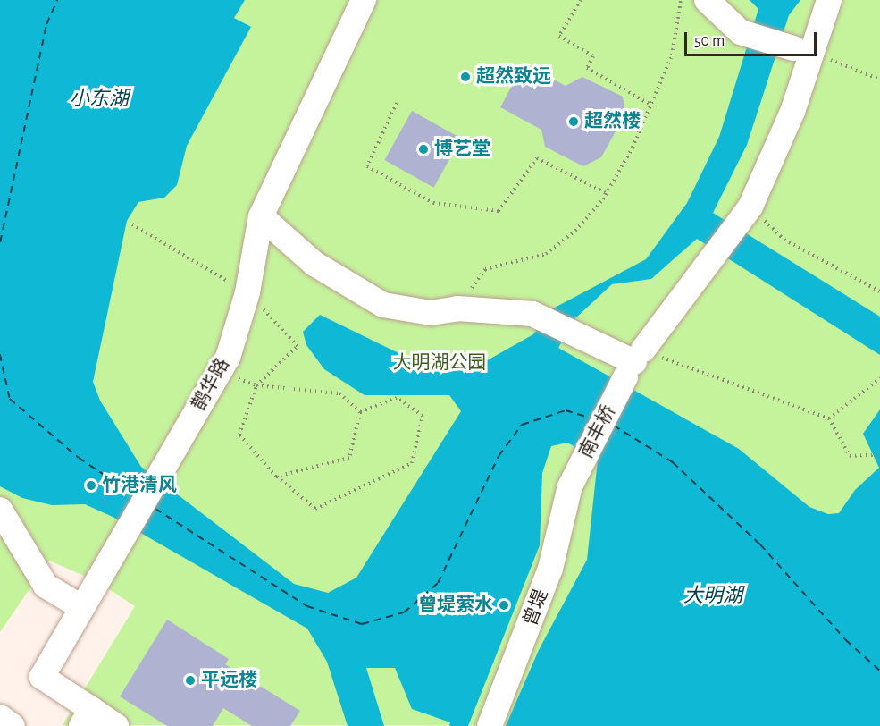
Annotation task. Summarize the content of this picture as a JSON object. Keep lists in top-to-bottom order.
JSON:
{
  "streets": {
    "lane": ["鹊华路", "南丰桥", "曾堤"]
  },
  "crossings": [
    ["南丰桥", "曾堤"]
  ],
  "water": ["小东湖", "大明湖"],
  "parks": ["大明湖公园"],
  "places": [
    "超然致远",
    "超然楼",
    "博艺堂",
    "竹港清风",
    "曾堤萦水",
    "平远楼"
  ],
  "scale_bar": "50 m"
}
